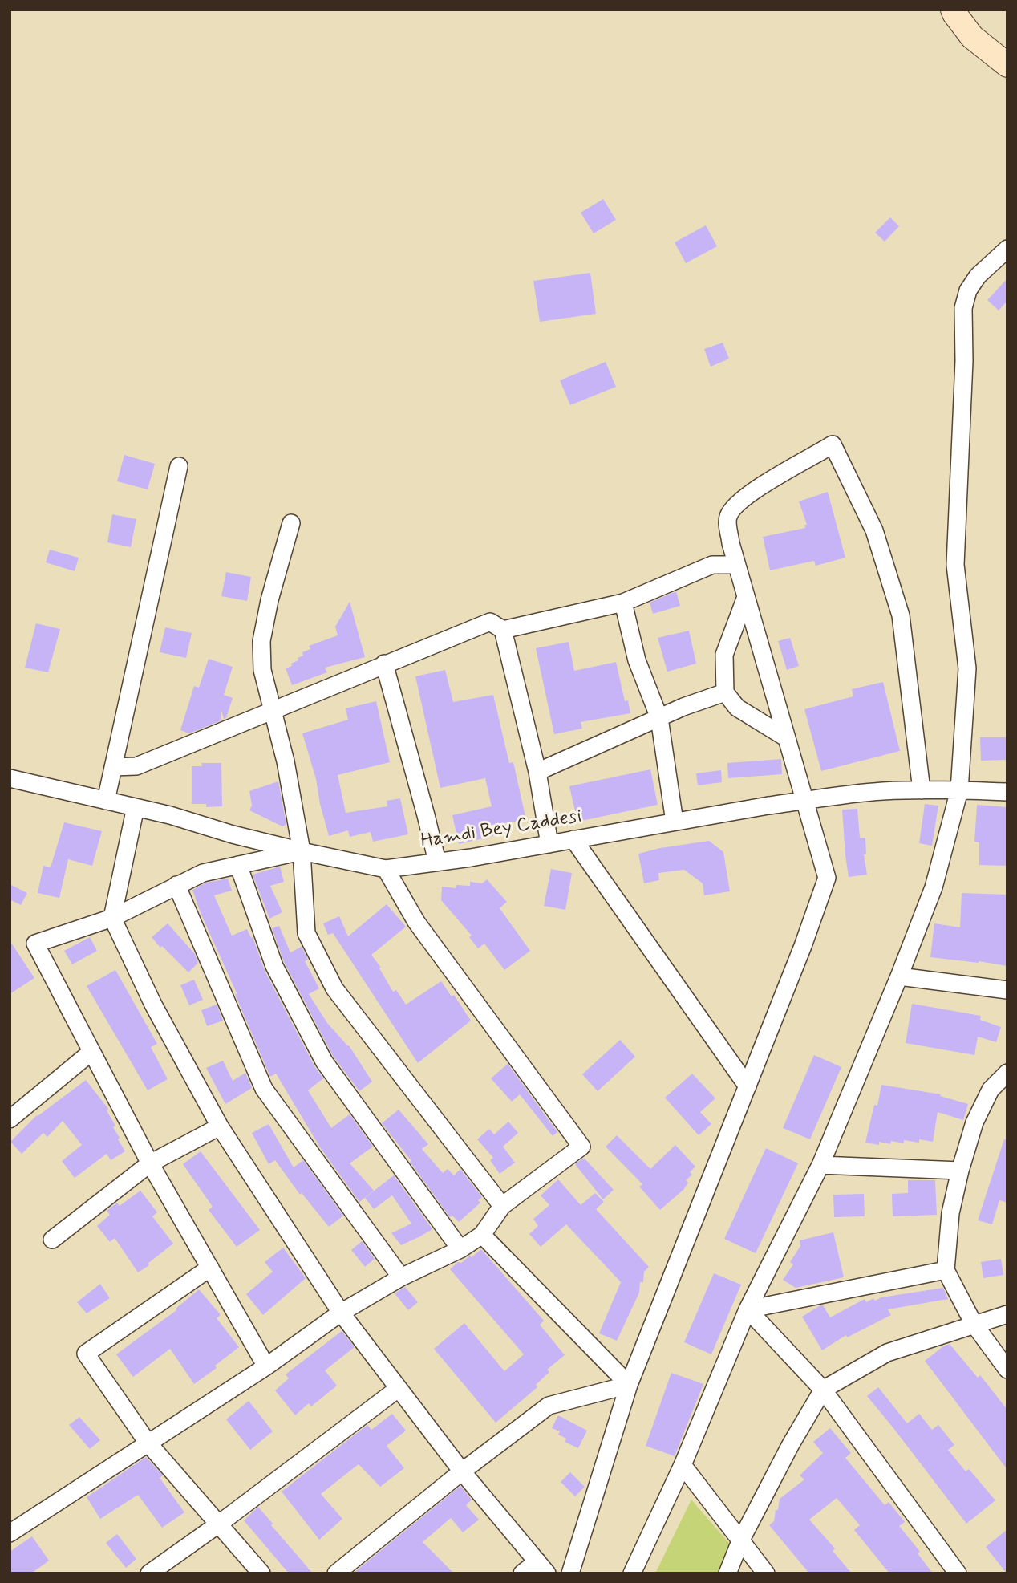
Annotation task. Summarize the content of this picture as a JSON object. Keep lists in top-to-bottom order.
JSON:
{
  "streets": {
    "street": ["Hamdi Bey Caddesi"]
  }
}
